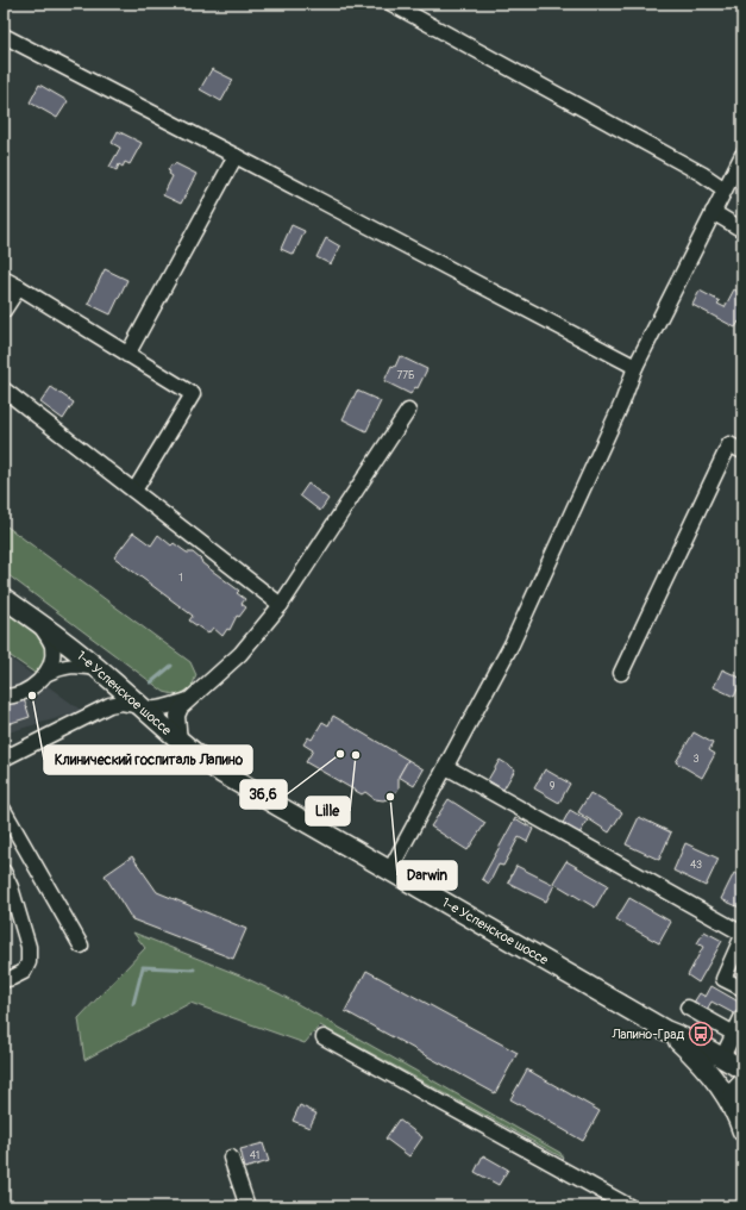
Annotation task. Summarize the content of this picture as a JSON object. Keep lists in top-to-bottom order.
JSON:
{
  "streets": {
    "main road": ["1-е Успенское шоссе"]
  },
  "places": {
    "other": [
      "Клинический госпиталь Лапино",
      "36,6",
      "Lille",
      "Darwin"
    ],
    "bus stop": ["Лапино-Град"]
  },
  "house_numbers": [
    "77Б",
    "1",
    "3",
    "9",
    "43",
    "41"
  ]
}
